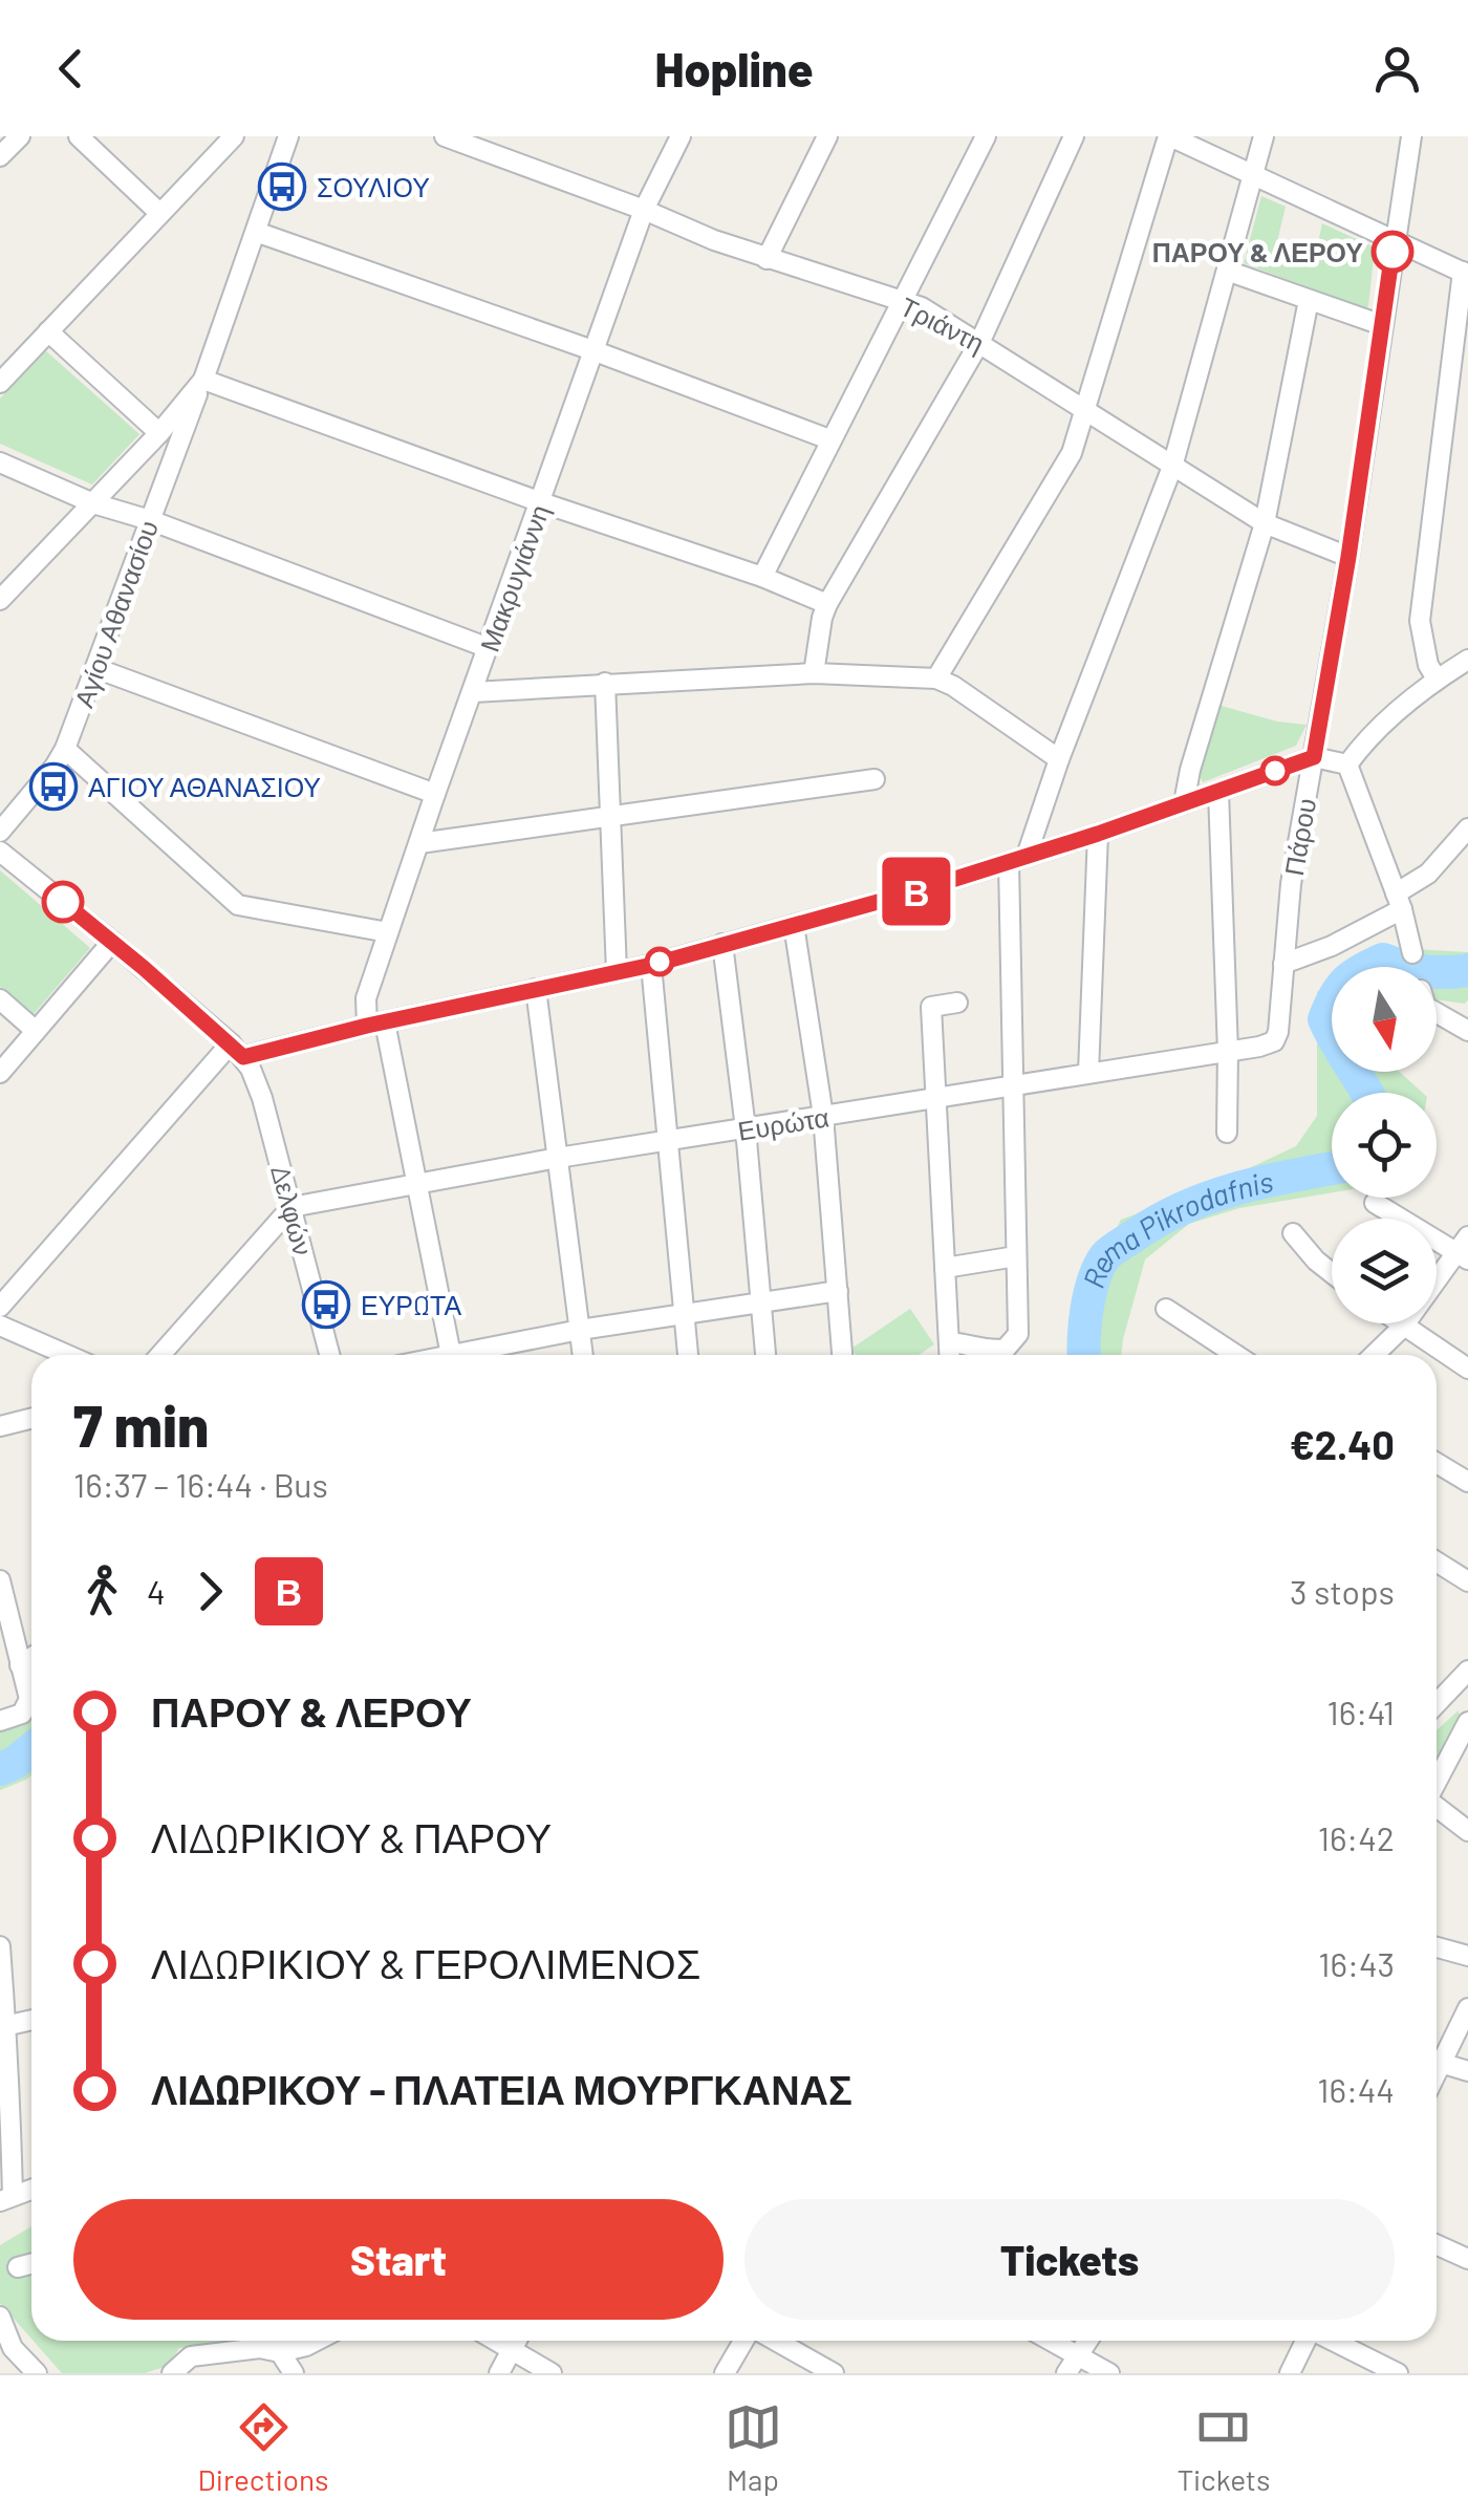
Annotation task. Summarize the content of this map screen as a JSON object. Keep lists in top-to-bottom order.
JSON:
{
  "streets": {
    "street": [
      "Τριάντη",
      "Μακρυγιάννη",
      "Αγίου Αθανασίου",
      "Πάρου",
      "Ευρώτα",
      "Δελφών"
    ]
  },
  "crossings": [
    ["Τριάντη", "Μακρυγιάννη"],
    ["Τριάντη", "Πάρου"],
    ["Μακρυγιάννη", "Ευρώτα"],
    ["Πάρου", "Ευρώτα"],
    ["Ευρώτα", "Δελφών"]
  ],
  "water": ["Rema Pikrodafnis"],
  "places": {
    "bus stop": ["ΣΟΥΛΙΟΥ", "ΑΓΙΟΥ ΑΘΑΝΑΣΙΟΥ", "ΕΥΡΏΤΑ"],
    "other": ["ΠΑΡΟΥ & ΛΕΡΟΥ"]
  },
  "lines": ["bus line Β"],
  "north": "bottom",
  "page": {
    "header": "Hopline",
    "on_map": "Β",
    "heading": ["7 min", "16:37 – 16:44 · Bus", "€2.40"],
    "legs": ["4", "Β", "3 stops"],
    "list": [
      {
        "name": "ΠΑΡΟΥ & ΛΕΡΟΥ",
        "value": "16:41"
      },
      {
        "name": "ΛΙΔΩΡΙΚΙΟΥ & ΠΑΡΟΥ",
        "value": "16:42"
      },
      {
        "name": "ΛΙΔΩΡΙΚΙΟΥ & ΓΕΡΟΛΙΜΕΝΟΣ",
        "value": "16:43"
      },
      {
        "name": "ΛΙΔΩΡΙΚΟΥ - ΠΛΑΤΕΙΑ ΜΟΥΡΓΚΑΝΑΣ",
        "value": "16:44"
      }
    ],
    "buttons": ["Start", "Tickets"],
    "tabs": ["Directions", "Map", "Tickets"]
  }
}
